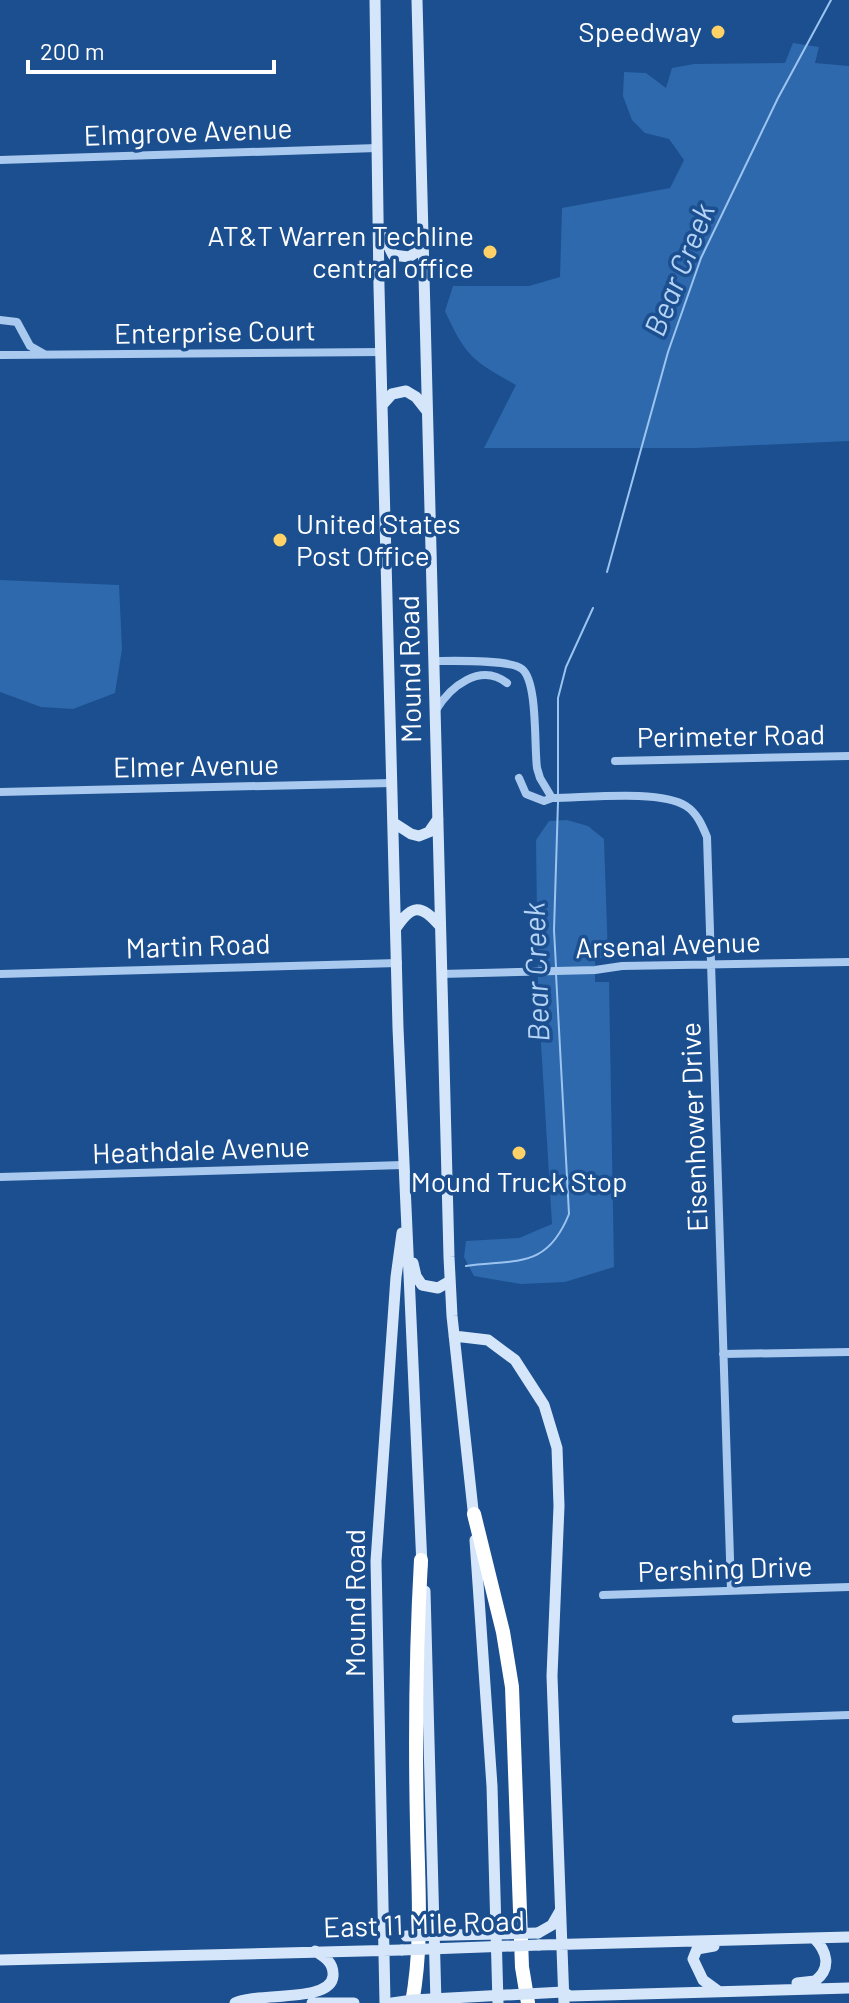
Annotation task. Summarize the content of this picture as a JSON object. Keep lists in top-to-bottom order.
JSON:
{
  "streets": {
    "main road": ["Mound Road", "East 11 Mile Road"],
    "street": [
      "Elmgrove Avenue",
      "Enterprise Court",
      "Perimeter Road",
      "Elmer Avenue",
      "Arsenal Avenue",
      "Martin Road",
      "Eisenhower Drive",
      "Heathdale Avenue",
      "Pershing Drive"
    ]
  },
  "crossings": [
    ["Elmgrove Avenue", "Mound Road"],
    ["Enterprise Court", "Mound Road"],
    ["Mound Road", "Elmer Avenue"],
    ["Mound Road", "Arsenal Avenue"],
    ["Mound Road", "Martin Road"],
    ["Mound Road", "Heathdale Avenue"],
    ["Mound Road", "East 11 Mile Road"],
    ["Arsenal Avenue", "Eisenhower Drive"],
    ["Eisenhower Drive", "Pershing Drive"]
  ],
  "water": ["Bear Creek"],
  "places": [
    "Speedway",
    "AT&T Warren Techline central office",
    "United States Post Office",
    "Mound Truck Stop"
  ],
  "scale_bar": "200 m"
}
